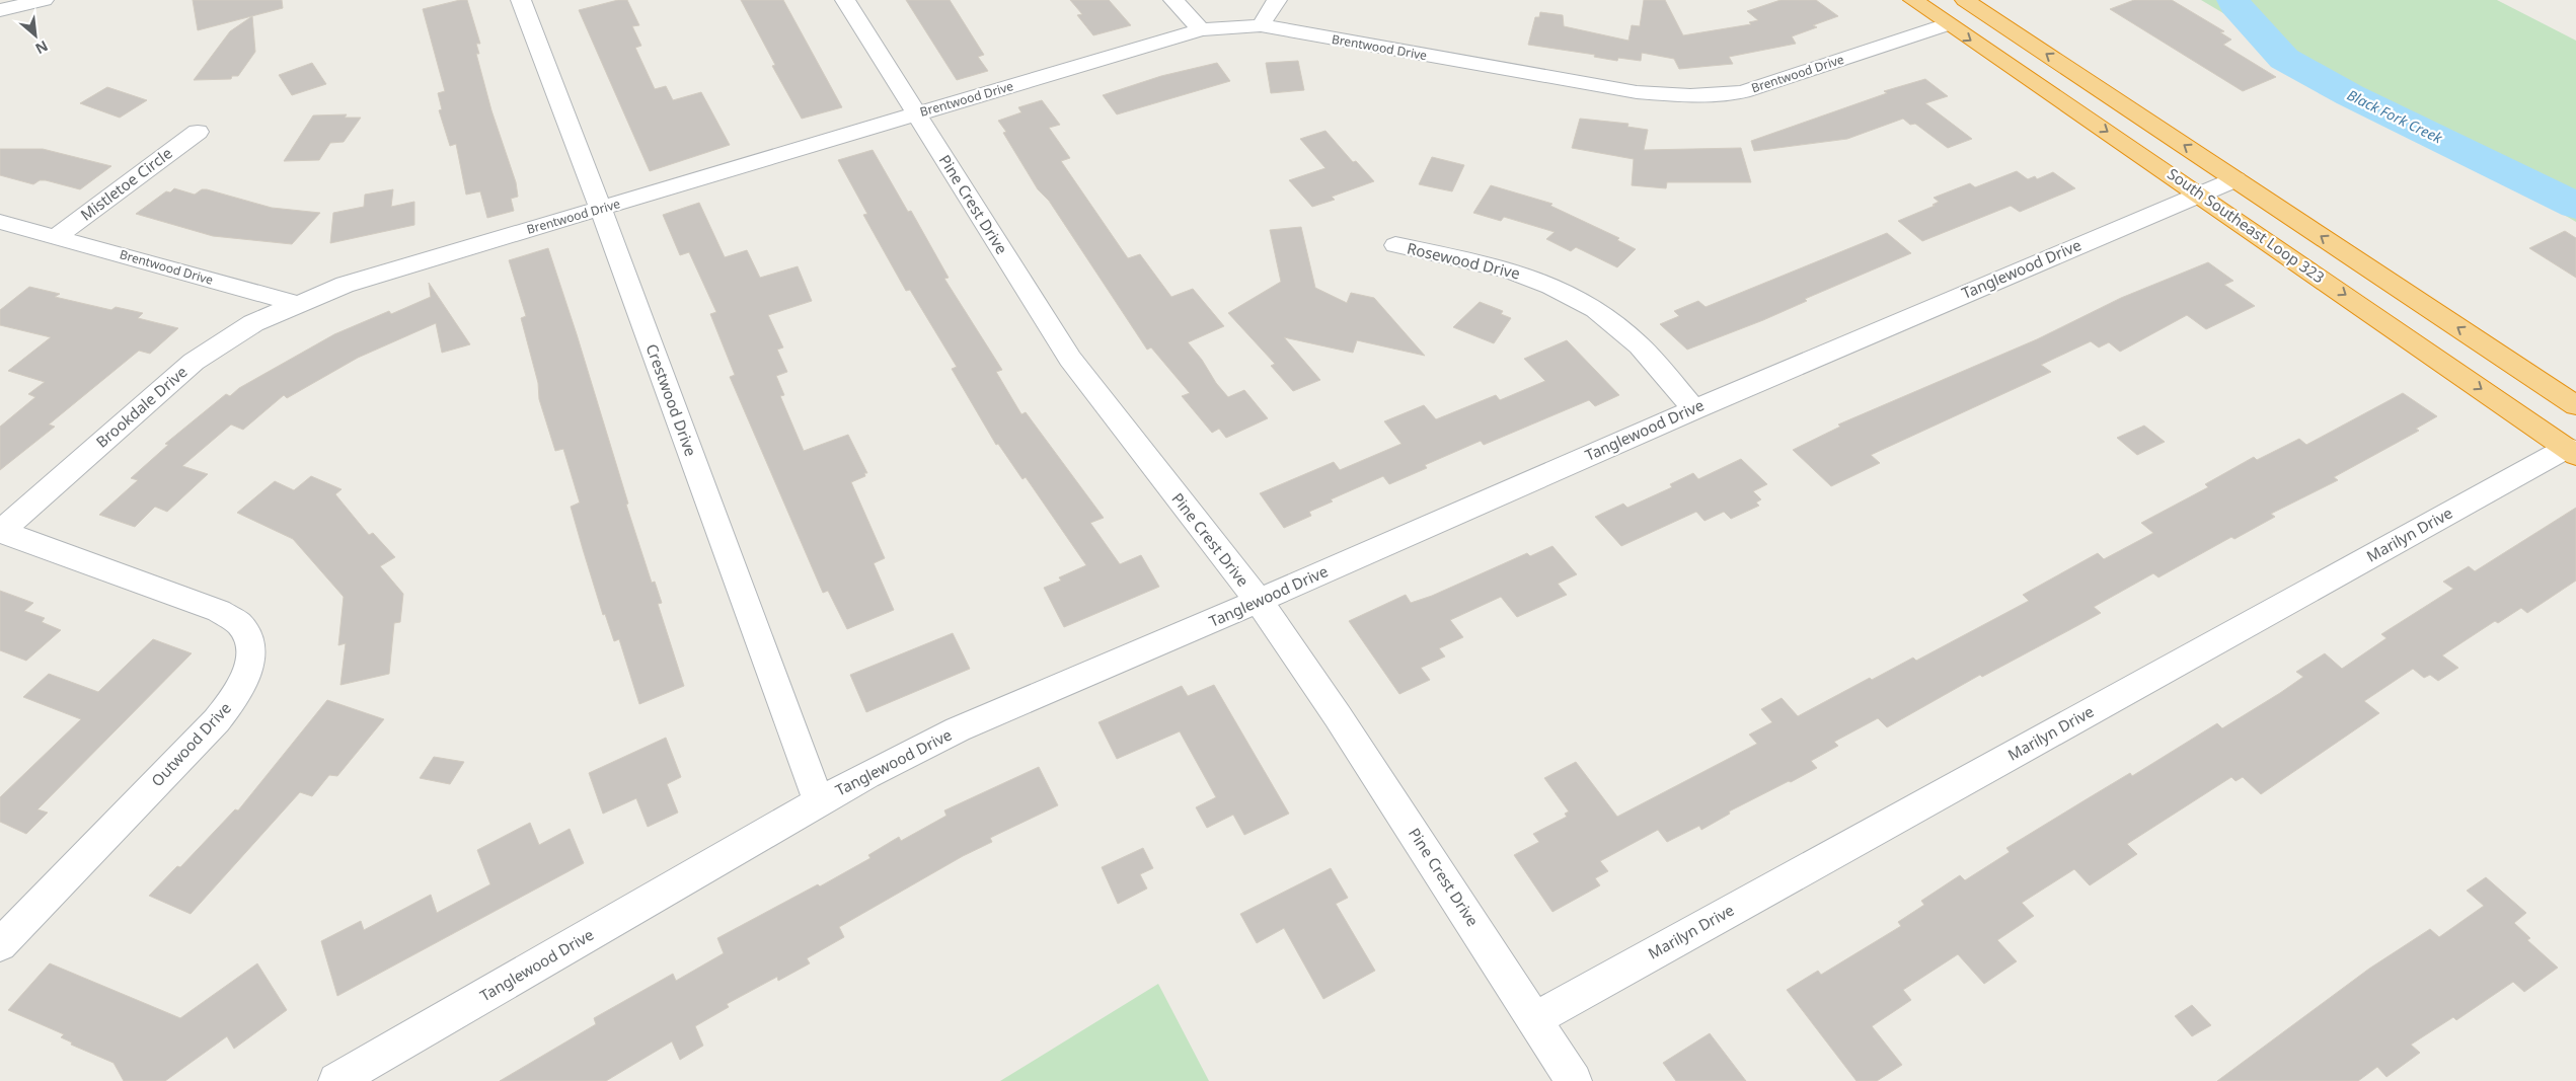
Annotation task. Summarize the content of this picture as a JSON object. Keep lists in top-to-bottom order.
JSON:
{
  "streets": {
    "highway": ["South Southeast Loop 323"],
    "street": [
      "Brentwood Drive",
      "Mistletoe Circle",
      "Pine Crest Drive",
      "Rosewood Drive",
      "Tanglewood Drive",
      "Crestwood Drive",
      "Brookdale Drive",
      "Marilyn Drive",
      "Outwood Drive"
    ]
  },
  "crossings": [
    ["Brentwood Drive", "Mistletoe Circle"],
    ["Brentwood Drive", "Pine Crest Drive"],
    ["Brentwood Drive", "South Southeast Loop 323"],
    ["Brentwood Drive", "Crestwood Drive"],
    ["Brentwood Drive", "Brookdale Drive"],
    ["Pine Crest Drive", "Tanglewood Drive"],
    ["Pine Crest Drive", "Marilyn Drive"],
    ["South Southeast Loop 323", "Tanglewood Drive"],
    ["South Southeast Loop 323", "Marilyn Drive"],
    ["Rosewood Drive", "Tanglewood Drive"],
    ["Tanglewood Drive", "Crestwood Drive"],
    ["Brookdale Drive", "Outwood Drive"]
  ],
  "water": ["Black Fork Creek"],
  "north": "bottom right"
}
